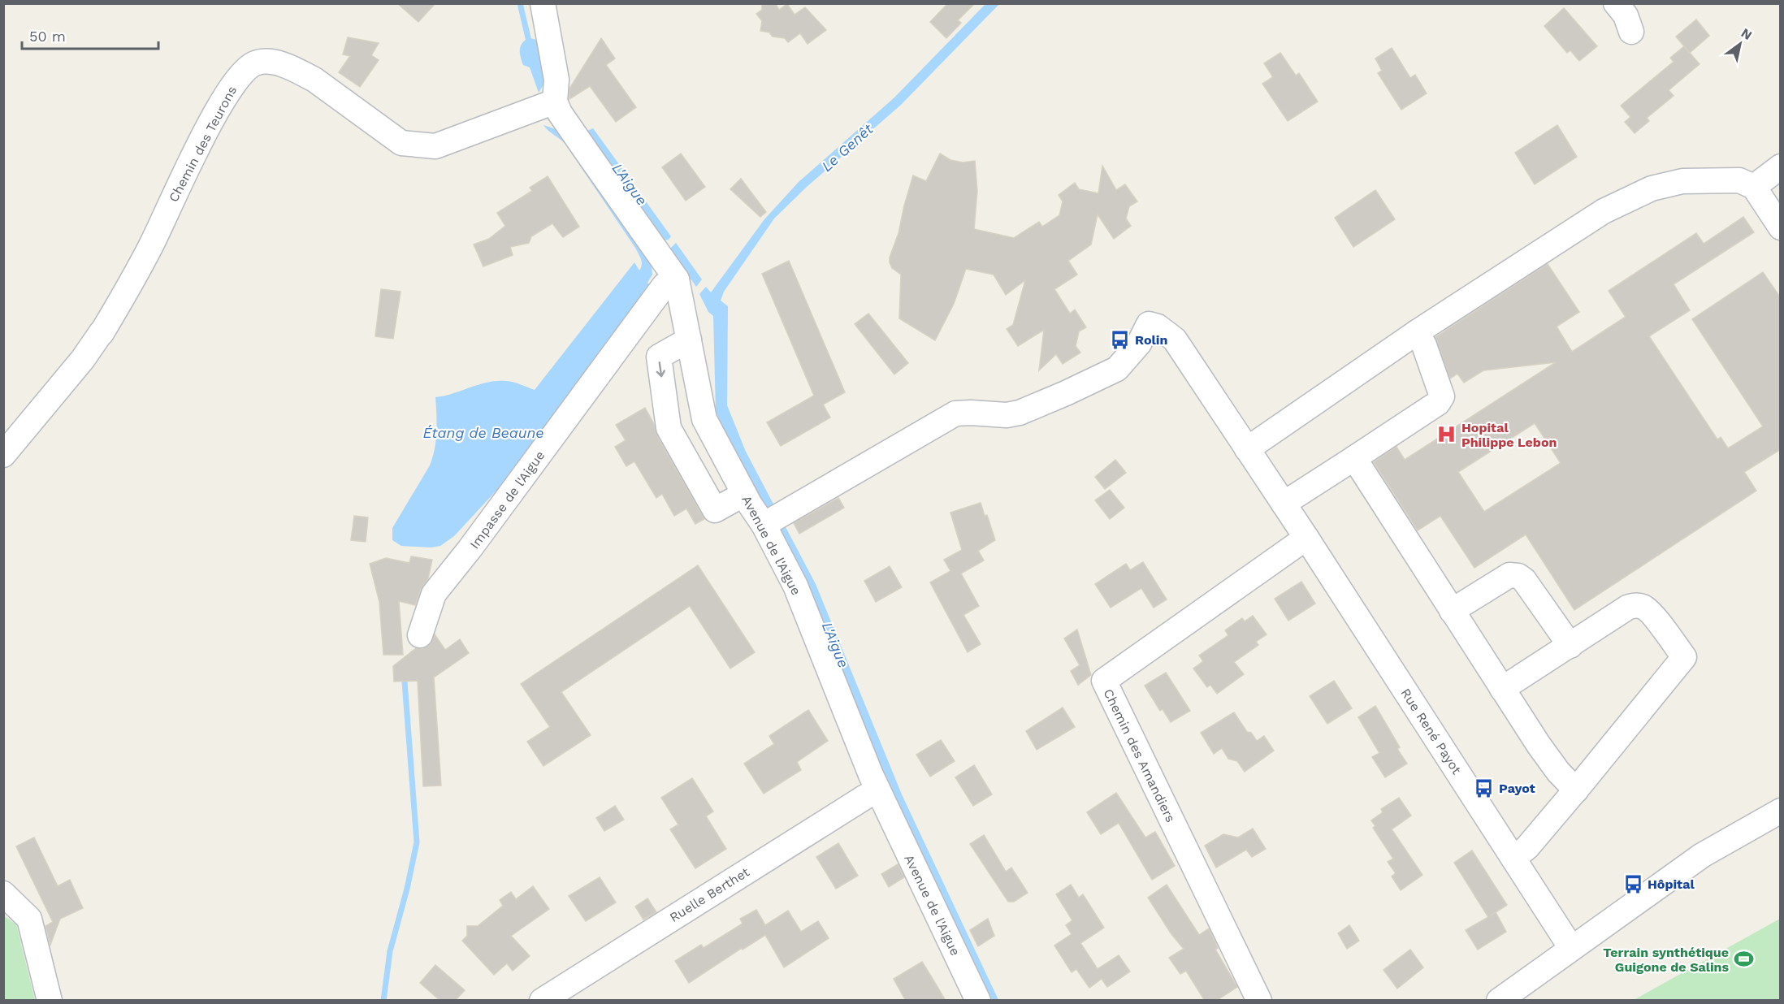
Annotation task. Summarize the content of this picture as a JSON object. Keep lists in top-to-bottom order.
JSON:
{
  "streets": {
    "street": [
      "Chemin des Teurons",
      "Impasse de l'Aigue",
      "Avenue de l'Aigue",
      "Rue René Payot",
      "Chemin des Amandiers",
      "Ruelle Berthet"
    ]
  },
  "crossings": [
    ["Chemin des Teurons", "Avenue de l'Aigue"],
    ["Impasse de l'Aigue", "Avenue de l'Aigue"],
    ["Avenue de l'Aigue", "Rue René Payot"],
    ["Avenue de l'Aigue", "Ruelle Berthet"],
    ["Rue René Payot", "Chemin des Amandiers"]
  ],
  "water": ["Le Genêt", "L'Aigue", "Étang de Beaune"],
  "places": {
    "bus stop": ["Rolin", "Payot", "Hôpital"],
    "hospital": ["Hopital Philippe Lebon"],
    "sports": ["Terrain synthétique Guigone de Salins"]
  },
  "scale_bar": "50 m",
  "north": "top right"
}
